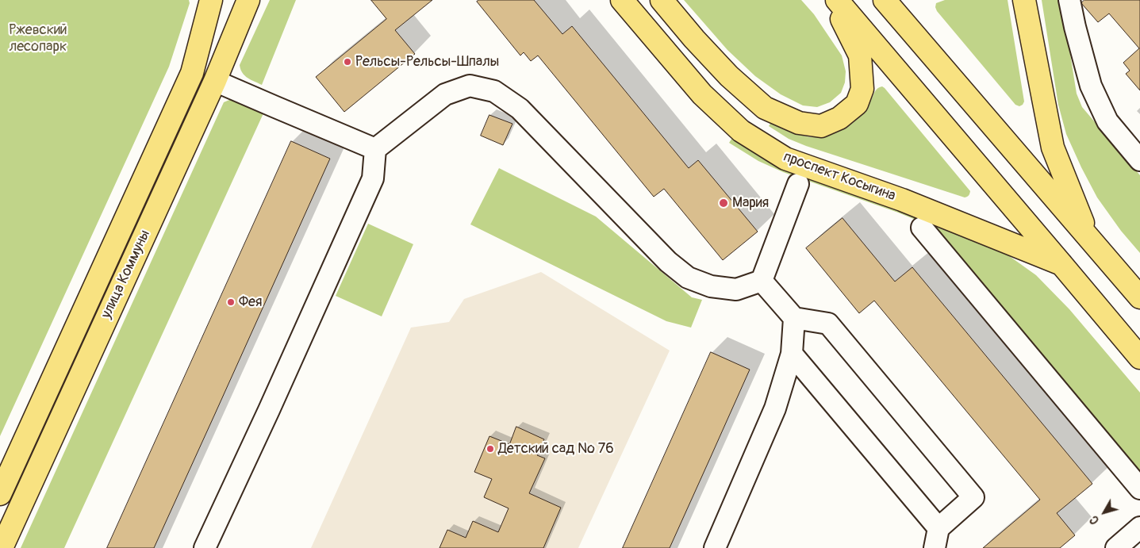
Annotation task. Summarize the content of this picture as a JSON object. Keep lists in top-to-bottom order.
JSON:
{
  "streets": {
    "main road": ["проспект Косыгина", "улица Коммуны"]
  },
  "parks": ["Ржевский лесопарк"],
  "places": [
    "Рельсы-Рельсы-Шпалы",
    "Мария",
    "Фея",
    "Детский сад № 76"
  ],
  "north": "bottom left"
}
